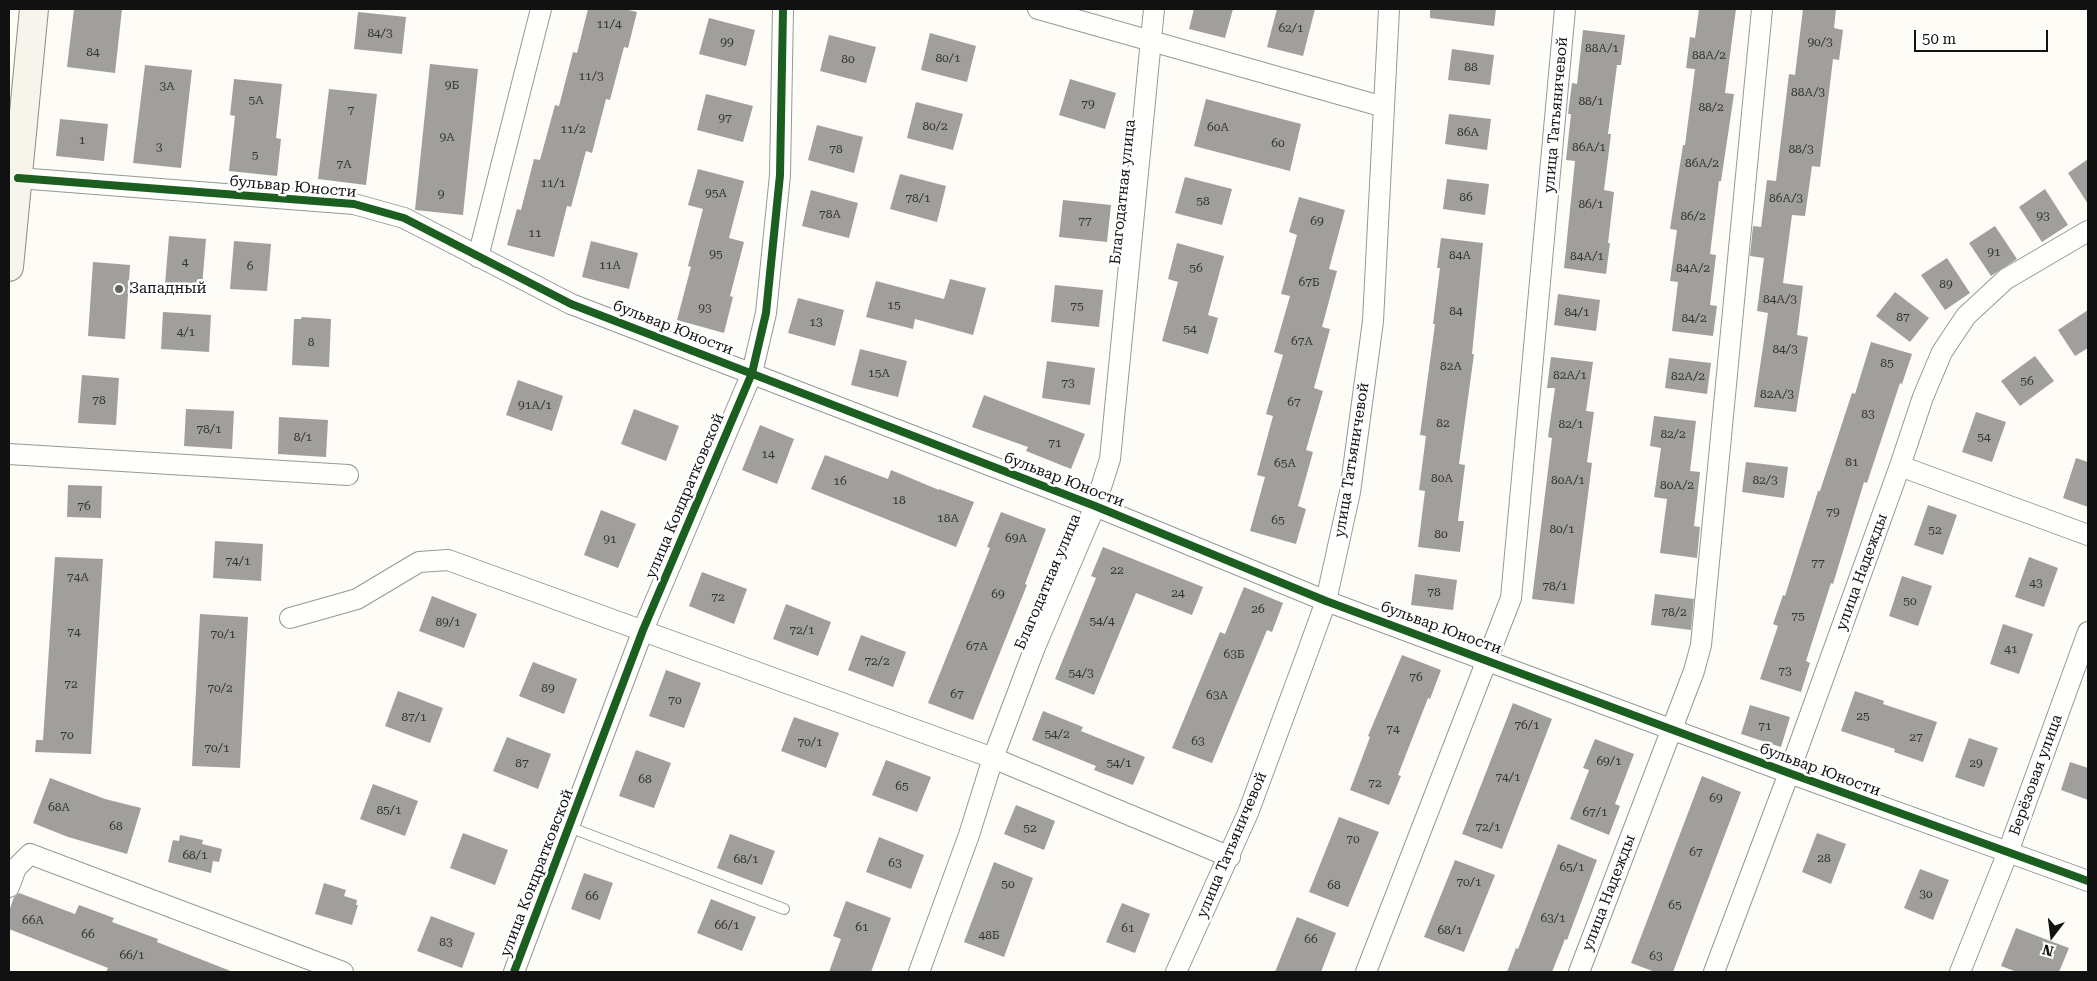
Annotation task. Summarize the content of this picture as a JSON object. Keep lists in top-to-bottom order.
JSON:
{
  "streets": {
    "street": [
      "улица Татьяничевой",
      "бульвар Юности",
      "Благодатная улица",
      "улица Кондратковской",
      "улица Надежды",
      "Берёзовая улица"
    ]
  },
  "crossings": [
    ["улица Татьяничевой", "бульвар Юности"],
    ["бульвар Юности", "Благодатная улица"],
    ["бульвар Юности", "улица Кондратковской"],
    ["бульвар Юности", "улица Надежды"],
    ["бульвар Юности", "Берёзовая улица"]
  ],
  "places": ["Западный"],
  "house_numbers": [
    "11/4",
    "62/1",
    "84/3",
    "99",
    "90/3",
    "88А/1",
    "84",
    "88А/2",
    "80/1",
    "80",
    "88",
    "11/3",
    "9Б",
    "3А",
    "88А/3",
    "5А",
    "88/1",
    "79",
    "88/2",
    "7",
    "97",
    "80/2",
    "60А",
    "11/2",
    "86А",
    "9А",
    "1",
    "60",
    "3",
    "86А/1",
    "78",
    "88/3",
    "5",
    "86А/2",
    "7А",
    "11/1",
    "95А",
    "9",
    "86",
    "78/1",
    "86А/3",
    "58",
    "86/1",
    "78А",
    "86/2",
    "93",
    "77",
    "69",
    "11",
    "91",
    "95",
    "84А",
    "84А/1",
    "4",
    "11А",
    "6",
    "56",
    "84А/2",
    "67Б",
    "89",
    "84А/3",
    "15",
    "75",
    "93",
    "84",
    "84/1",
    "87",
    "84/2",
    "13",
    "54",
    "4/1",
    "67А",
    "8",
    "84/3",
    "85",
    "82А",
    "15А",
    "82А/1",
    "82А/2",
    "56",
    "73",
    "82А/3",
    "78",
    "67",
    "91А/1",
    "83",
    "82",
    "82/1",
    "78/1",
    "82/2",
    "8/1",
    "54",
    "71",
    "14",
    "81",
    "65А",
    "80А",
    "80А/1",
    "82/3",
    "16",
    "80А/2",
    "18",
    "76",
    "79",
    "18А",
    "65",
    "80/1",
    "52",
    "80",
    "69А",
    "91",
    "74/1",
    "77",
    "22",
    "74А",
    "43",
    "78/1",
    "78",
    "24",
    "69",
    "72",
    "50",
    "26",
    "78/2",
    "75",
    "54/4",
    "89/1",
    "72/1",
    "74",
    "70/1",
    "67А",
    "41",
    "63Б",
    "72/2",
    "73",
    "54/3",
    "76",
    "72",
    "70/2",
    "89",
    "67",
    "63А",
    "70",
    "25",
    "87/1",
    "76/1",
    "71",
    "74",
    "54/2",
    "70",
    "27",
    "63",
    "70/1",
    "70/1",
    "69/1",
    "87",
    "54/1",
    "29",
    "74/1",
    "68",
    "72",
    "65",
    "69",
    "68А",
    "85/1",
    "67/1",
    "68",
    "72/1",
    "52",
    "70",
    "67",
    "68/1",
    "28",
    "68/1",
    "63",
    "65/1",
    "70/1",
    "50",
    "68",
    "30",
    "66",
    "65",
    "63/1",
    "66А",
    "66/1",
    "61",
    "61",
    "68/1",
    "66",
    "48Б",
    "66",
    "83",
    "66/1",
    "63"
  ],
  "scale_bar": "50 m",
  "north": "bottom"
}
